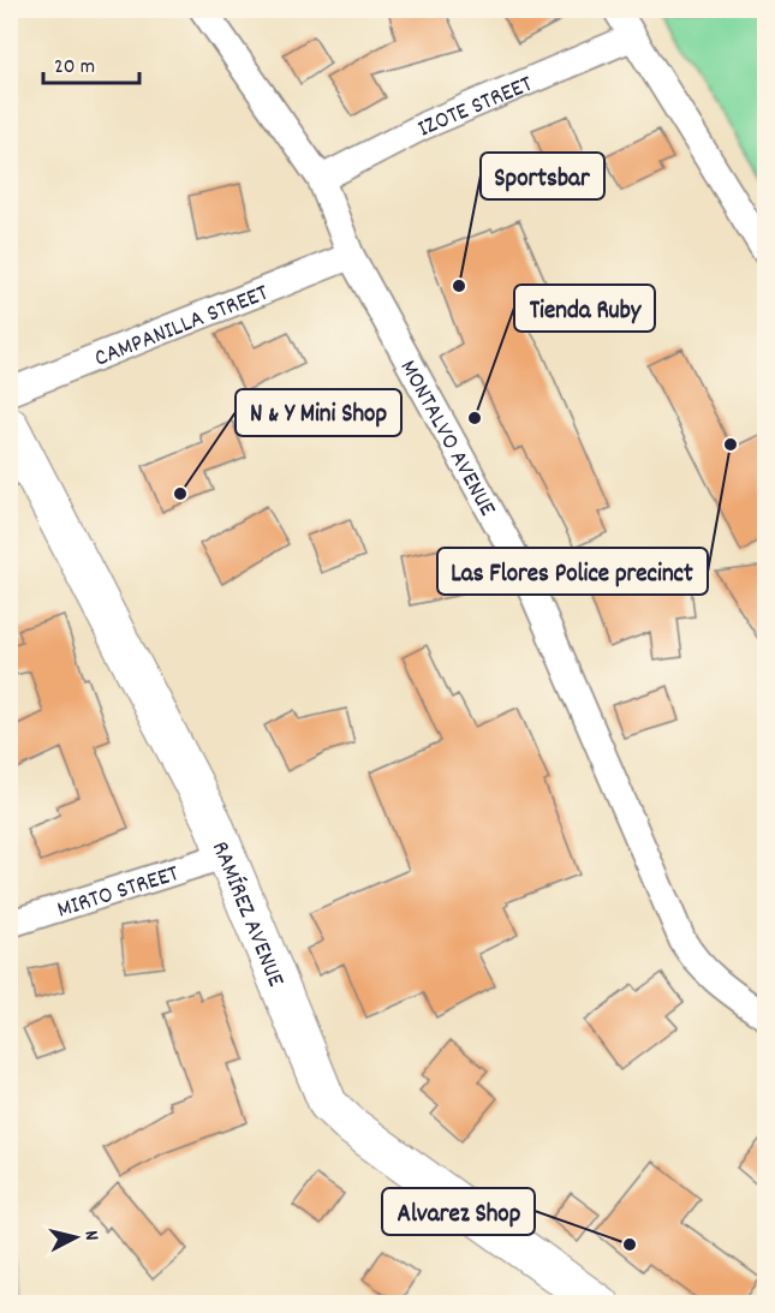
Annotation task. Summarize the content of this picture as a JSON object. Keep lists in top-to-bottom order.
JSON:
{
  "streets": {
    "street": [
      "IZOTE STREET",
      "CAMPANILLA STREET",
      "MONTALVO AVENUE",
      "MIRTO STREET",
      "RAMÍREZ AVENUE"
    ]
  },
  "crossings": [
    ["IZOTE STREET", "MONTALVO AVENUE"],
    ["CAMPANILLA STREET", "MONTALVO AVENUE"],
    ["MIRTO STREET", "RAMÍREZ AVENUE"]
  ],
  "places": [
    "Sportsbar",
    "Tienda Ruby",
    "Las Flores Police precinct",
    "N & Y Mini Shop",
    "Alvarez Shop"
  ],
  "scale_bar": "20 m",
  "north": "right"
}
